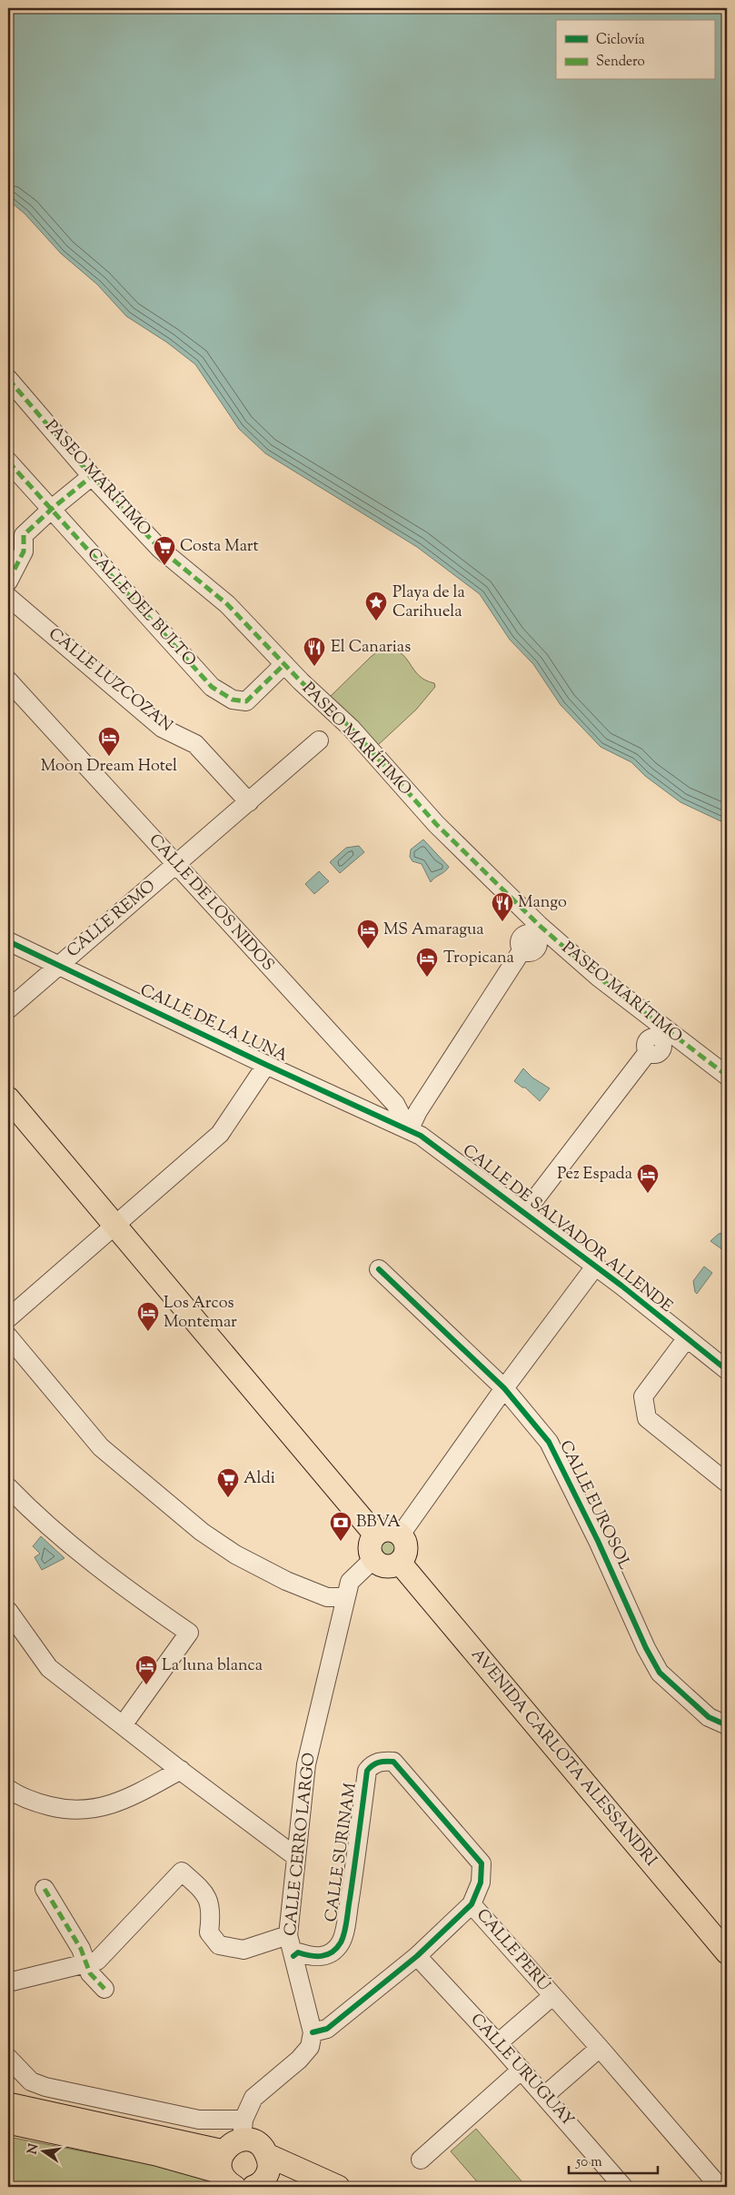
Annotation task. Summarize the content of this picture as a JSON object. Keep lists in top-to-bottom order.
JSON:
{
  "streets": {
    "main road": ["AVENIDA CARLOTA ALESSANDRI"],
    "street": [
      "PASEO MARÍTIMO",
      "CALLE DEL BULTO",
      "CALLE LUZCOZAN",
      "CALLE DE LOS NIDOS",
      "CALLE REMO",
      "CALLE DE LA LUNA",
      "CALLE DE SALVADOR ALLENDE",
      "CALLE EUROSOL",
      "CALLE CERRO LARGO",
      "CALLE SURINAM",
      "CALLE PERÚ",
      "CALLE URUGUAY"
    ]
  },
  "crossings": [
    ["PASEO MARÍTIMO", "CALLE DEL BULTO"],
    ["CALLE LUZCOZAN", "CALLE REMO"],
    ["CALLE DE LOS NIDOS", "CALLE REMO"],
    ["CALLE DE LOS NIDOS", "CALLE DE LA LUNA"],
    ["CALLE DE LOS NIDOS", "CALLE DE SALVADOR ALLENDE"],
    ["CALLE REMO", "CALLE DE LA LUNA"],
    ["CALLE DE LA LUNA", "CALLE DE SALVADOR ALLENDE"],
    ["AVENIDA CARLOTA ALESSANDRI", "CALLE CERRO LARGO"],
    ["CALLE CERRO LARGO", "CALLE SURINAM"],
    ["CALLE SURINAM", "CALLE PERÚ"],
    ["CALLE SURINAM", "CALLE URUGUAY"],
    ["CALLE PERÚ", "CALLE URUGUAY"]
  ],
  "places": {
    "supermarket": ["Costa Mart", "Aldi"],
    "place": ["Playa de la Carihuela"],
    "restaurant": ["El Canarias", "Mango"],
    "hotel": [
      "Moon Dream Hotel",
      "MS Amaragua",
      "Tropicana",
      "Pez Espada",
      "Los Arcos Montemar",
      "La luna blanca"
    ],
    "bank": ["BBVA"]
  },
  "legend": ["Ciclovía", "Sendero"],
  "scale_bar": "50 m",
  "north": "left"
}
